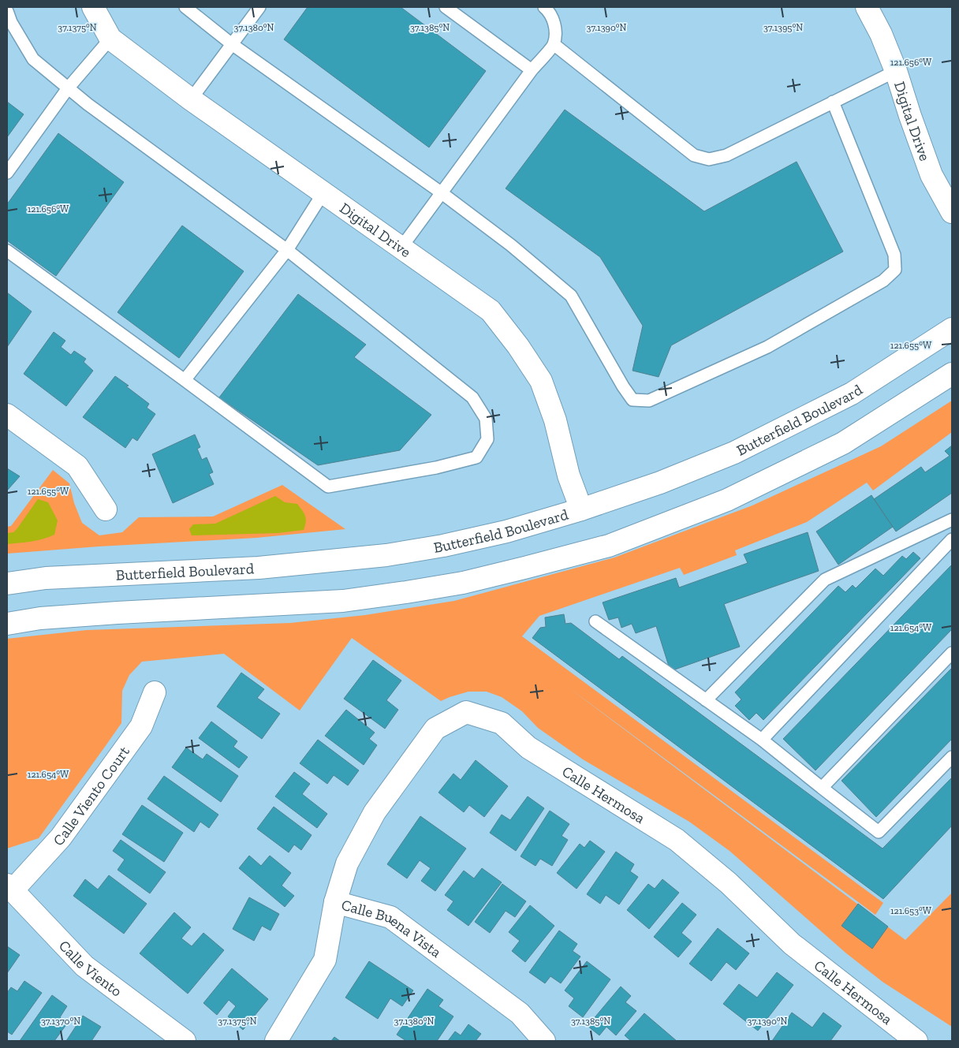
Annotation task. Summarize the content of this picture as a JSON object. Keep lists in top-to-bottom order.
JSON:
{
  "streets": {
    "street": [
      "Digital Drive",
      "Butterfield Boulevard",
      "Calle Viento Court",
      "Calle Hermosa",
      "Calle Buena Vista",
      "Calle Viento"
    ]
  },
  "crossings": [
    ["Digital Drive", "Butterfield Boulevard"],
    ["Calle Viento Court", "Calle Viento"],
    ["Calle Hermosa", "Calle Buena Vista"]
  ],
  "coordinates": [
    "37.1375°N",
    "37.1380°N",
    "37.1385°N",
    "37.1390°N",
    "37.1395°N",
    "121.656°W",
    "121.655°W",
    "121.654°W",
    "121.653°W",
    "37.1370°N"
  ]
}
